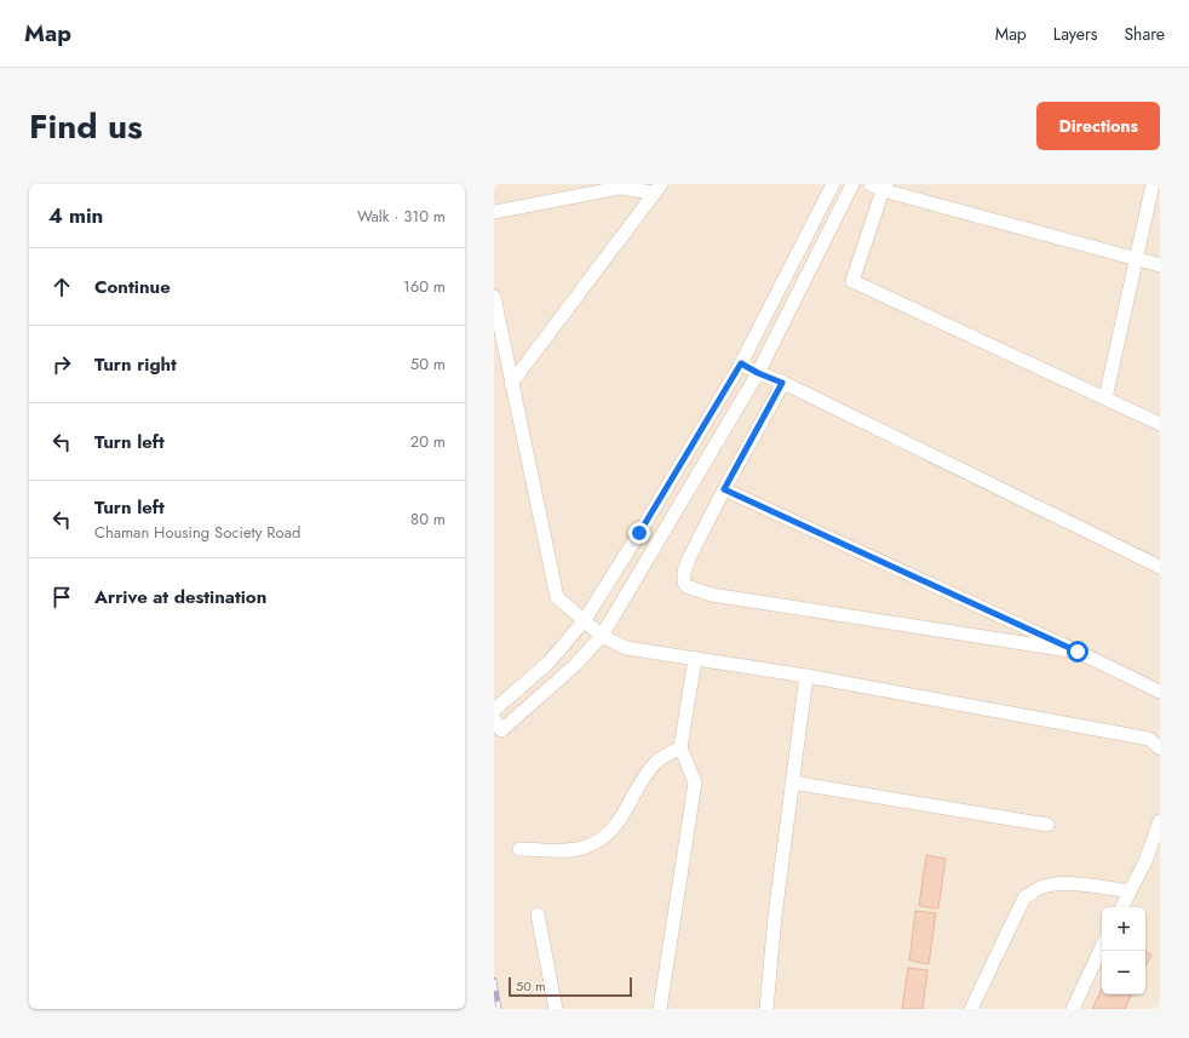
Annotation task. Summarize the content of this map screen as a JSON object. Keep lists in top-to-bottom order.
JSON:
{
  "scale_bar": "50 m",
  "page": {
    "header": "Map",
    "nav": ["Map", "Layers", "Share"],
    "title": "Find us",
    "buttons": "Directions",
    "heading": ["4 min", "Walk · 310 m"],
    "list": [
      ["Continue", "160 m"],
      ["Turn right", "50 m"],
      ["Turn left", "20 m"],
      ["Turn left", "Chaman Housing Society Road", "80 m"],
      "Arrive at destination"
    ],
    "map_buttons": ["+", "−"],
    "scale": "50 m"
  }
}
